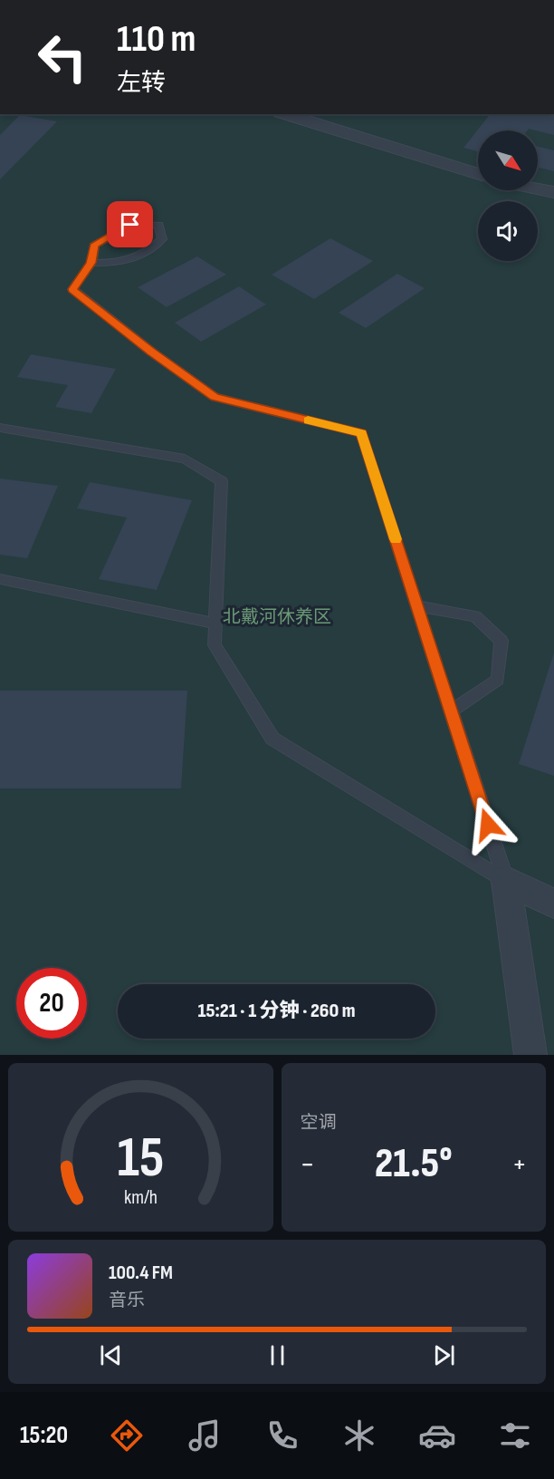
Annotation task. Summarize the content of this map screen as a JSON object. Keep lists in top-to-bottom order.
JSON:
{
  "parks": ["北戴河休养区"],
  "north": "bottom right",
  "page": {
    "turn": ["110 m", "左转"],
    "limit": "20",
    "trip": "15:21 · 1 分钟 · 260 m",
    "tile": "空调",
    "heat": ["−", "21.5°", "+"],
    "song": ["100.4 FM", "音乐"],
    "tabs": "15:20",
    "gauge": ["15", "km/h"]
  }
}
